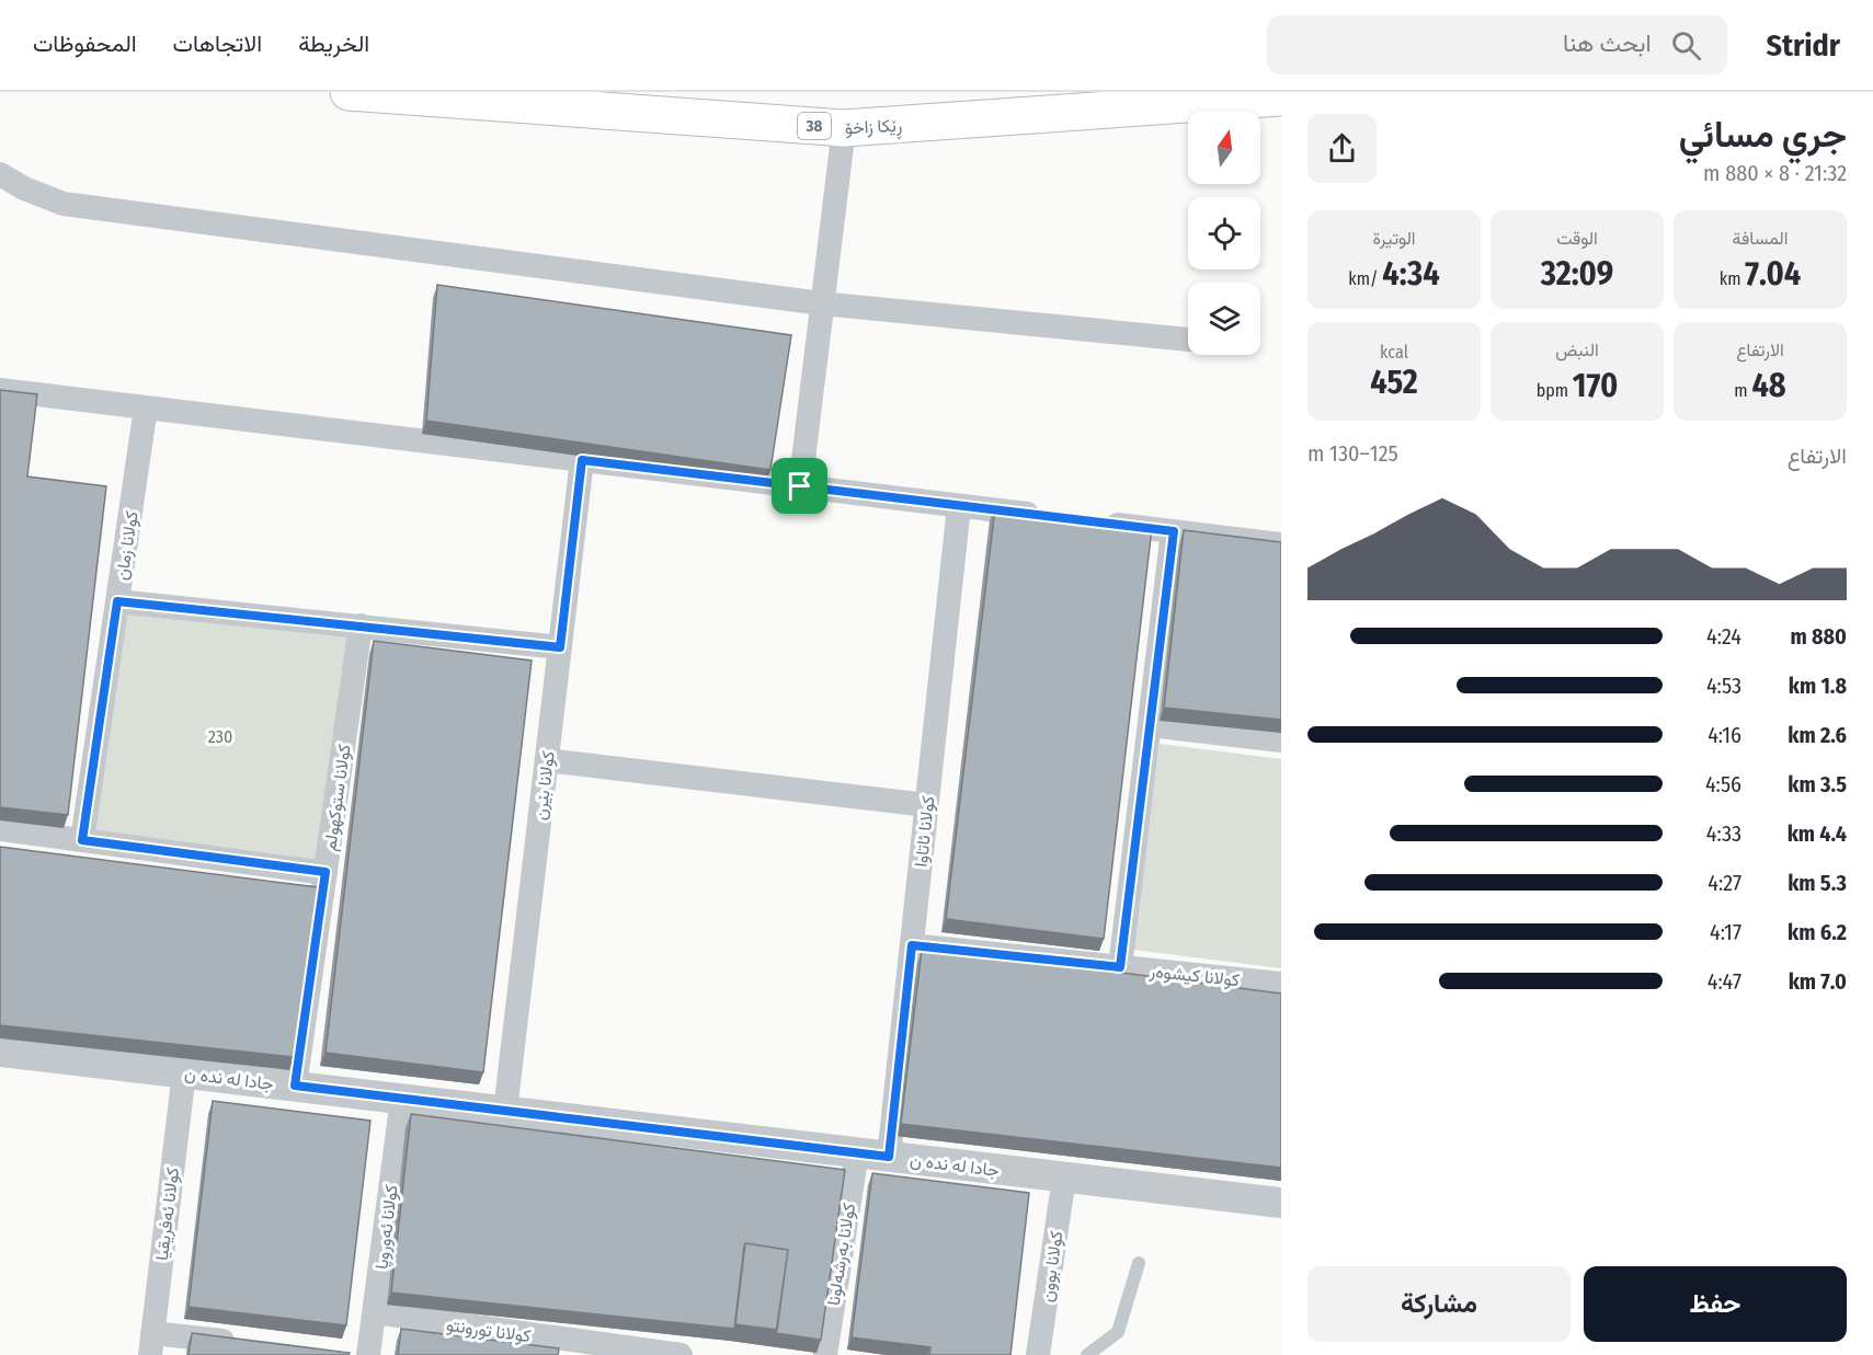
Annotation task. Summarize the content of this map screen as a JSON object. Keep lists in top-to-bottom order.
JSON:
{
  "streets": {
    "highway": ["38", "ڕێکا زاخۆ"],
    "street": [
      "كولانا زمان",
      "كولانا بێرن",
      "كولانا ستوكهولم",
      "كولانا ئاتاوا",
      "كولانا كیشوه‌ر",
      "جادا له نده ن",
      "كولانا ئه‌فریقیا",
      "كولانا ئه‌وروپا",
      "كولانا به‌رشه‌لونا",
      "كولانا بوون",
      "كولانا تورونتو"
    ]
  },
  "crossings": [
    ["كولانا بێرن", "جادا له نده ن"],
    ["كولانا ستوكهولم", "جادا له نده ن"],
    ["كولانا ئاتاوا", "كولانا كیشوه‌ر"],
    ["كولانا ئاتاوا", "جادا له نده ن"],
    ["جادا له نده ن", "كولانا ئه‌فریقیا"],
    ["جادا له نده ن", "كولانا ئه‌وروپا"],
    ["جادا له نده ن", "كولانا به‌رشه‌لونا"],
    ["جادا له نده ن", "كولانا بوون"],
    ["كولانا ئه‌وروپا", "كولانا تورونتو"]
  ],
  "parks": ["230"],
  "north": "top",
  "page": {
    "header": "Stridr",
    "search": "ابحث هنا",
    "nav": ["الخريطة", "الاتجاهات", "المحفوظات"],
    "heading": ["جري مسائي", "21:32 · 8 × 880 m"],
    "stats": [
      ["المسافة", "7.04 km"],
      ["الوقت", "32:09"],
      ["الوتيرة", "4:34 /km"],
      ["الارتفاع", "48 m"],
      ["النبض", "170 bpm"],
      ["kcal", "452"]
    ],
    "chart": ["الارتفاع", "125–130 m"],
    "list": [
      {
        "name": "880 m",
        "note": "4:24"
      },
      {
        "name": "1.8 km",
        "note": "4:53"
      },
      {
        "name": "2.6 km",
        "note": "4:16"
      },
      {
        "name": "3.5 km",
        "note": "4:56"
      },
      {
        "name": "4.4 km",
        "note": "4:33"
      },
      {
        "name": "5.3 km",
        "note": "4:27"
      },
      {
        "name": "6.2 km",
        "note": "4:17"
      },
      {
        "name": "7.0 km",
        "note": "4:47"
      }
    ],
    "buttons": ["حفظ", "مشاركة"]
  }
}
